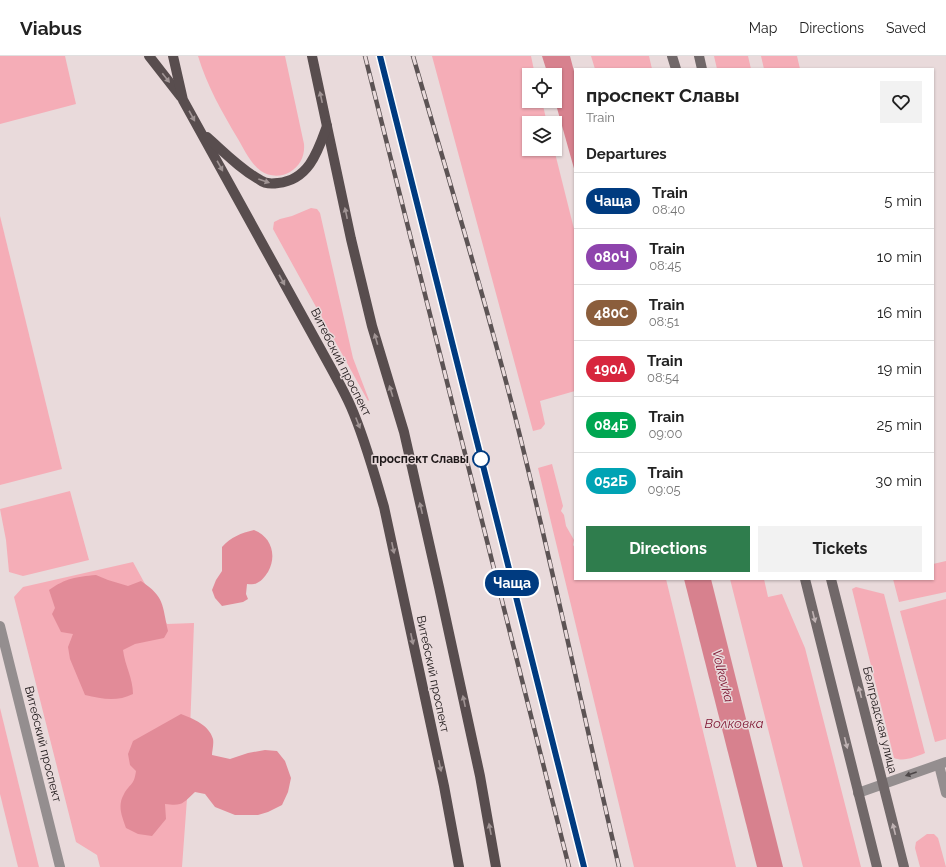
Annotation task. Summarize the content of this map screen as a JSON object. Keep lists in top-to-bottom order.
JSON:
{
  "streets": {
    "main road": ["Витебский проспект"],
    "street": ["Белградская улица"]
  },
  "water": ["Volkovka", "Волковка"],
  "places": ["проспект Славы"],
  "page": {
    "header": "Viabus",
    "nav": ["Map", "Directions", "Saved"],
    "on_map": "Чаща",
    "heading": [
      ["проспект Славы", "Train"],
      "Departures"
    ],
    "list": [
      {
        "mark": "Чаща",
        "name": "Train",
        "note": "08:40",
        "value": "5 min"
      },
      {
        "mark": "080Ч",
        "name": "Train",
        "note": "08:45",
        "value": "10 min"
      },
      {
        "mark": "480С",
        "name": "Train",
        "note": "08:51",
        "value": "16 min"
      },
      {
        "mark": "190А",
        "name": "Train",
        "note": "08:54",
        "value": "19 min"
      },
      {
        "mark": "084Б",
        "name": "Train",
        "note": "09:00",
        "value": "25 min"
      },
      {
        "mark": "052Б",
        "name": "Train",
        "note": "09:05",
        "value": "30 min"
      }
    ],
    "buttons": ["Directions", "Tickets"]
  }
}
